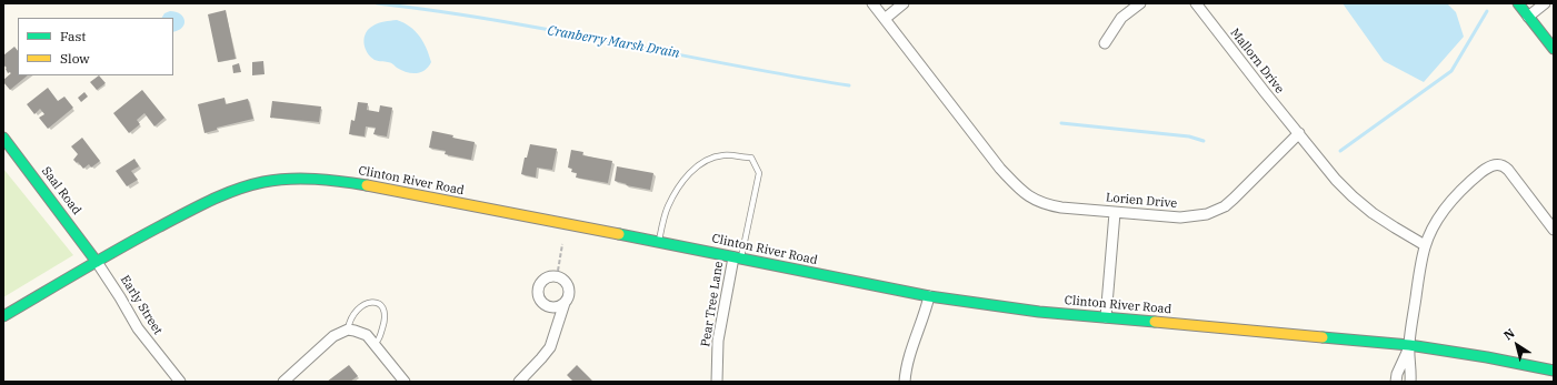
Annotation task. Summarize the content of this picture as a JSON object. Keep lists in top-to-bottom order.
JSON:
{
  "streets": {
    "street": [
      "Mallorn Drive",
      "Clinton River Road",
      "Saal Road",
      "Lorien Drive",
      "Pear Tree Lane",
      "Early Street"
    ]
  },
  "crossings": [
    ["Mallorn Drive", "Lorien Drive"],
    ["Clinton River Road", "Saal Road"],
    ["Clinton River Road", "Pear Tree Lane"],
    ["Clinton River Road", "Early Street"],
    ["Saal Road", "Early Street"]
  ],
  "water": ["Cranberry Marsh Drain"],
  "legend": ["Fast", "Slow"],
  "north": "top left"
}
